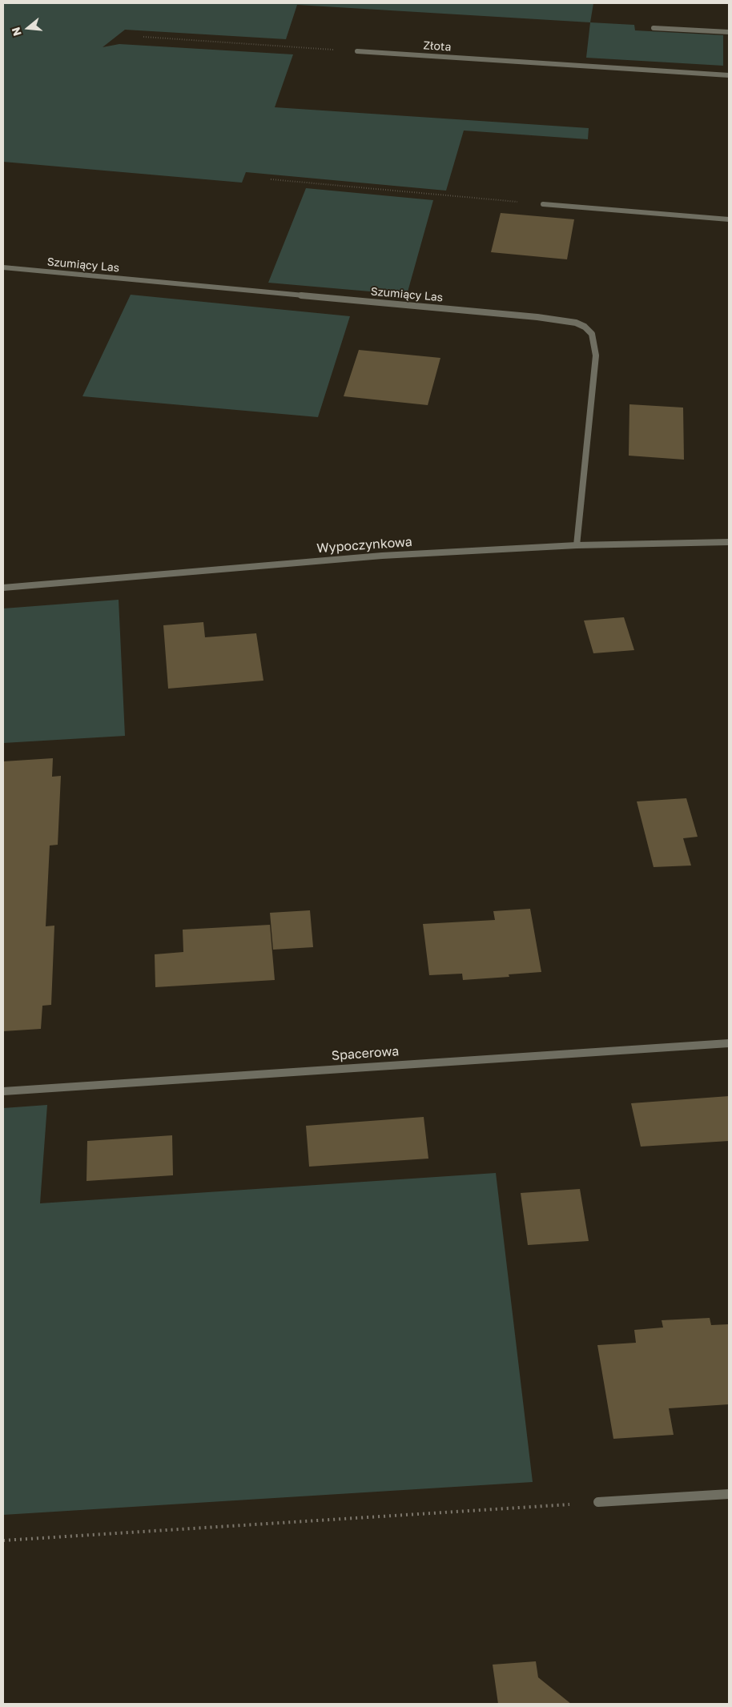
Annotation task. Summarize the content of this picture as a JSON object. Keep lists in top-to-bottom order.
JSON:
{
  "streets": {
    "street": [
      "Złota",
      "Szumiący Las",
      "Wypoczynkowa",
      "Spacerowa"
    ]
  },
  "crossings": [
    ["Szumiący Las", "Wypoczynkowa"]
  ],
  "north": "left"
}
